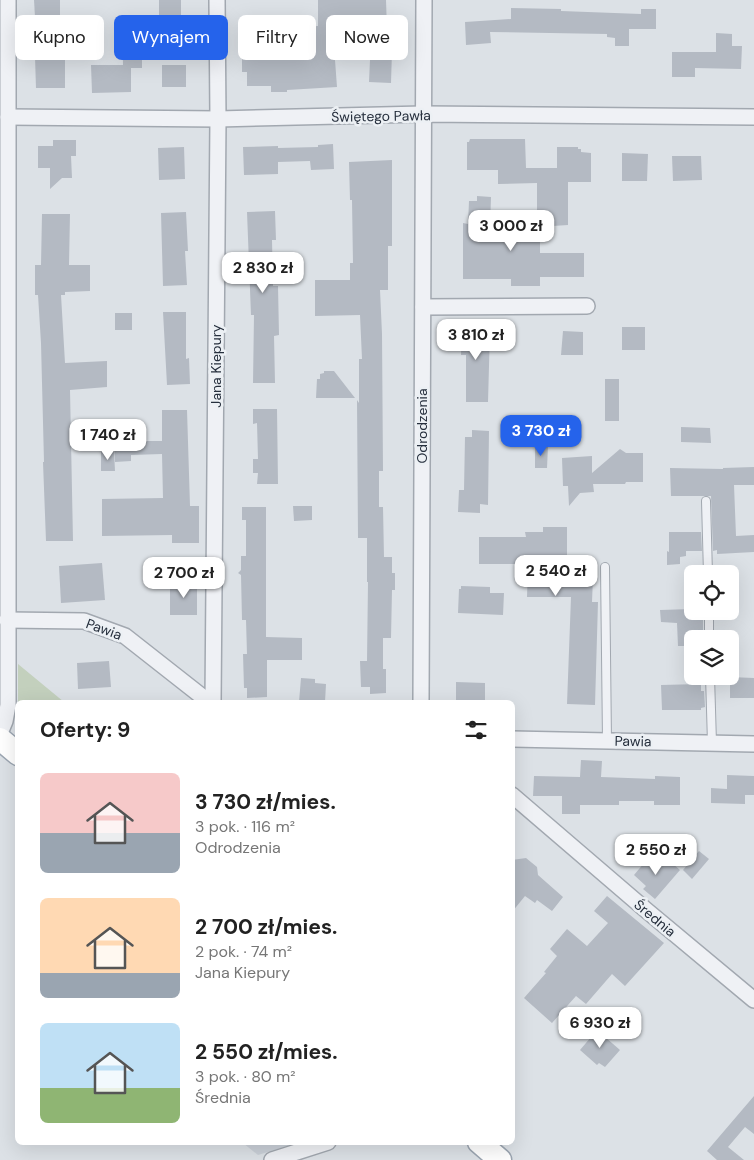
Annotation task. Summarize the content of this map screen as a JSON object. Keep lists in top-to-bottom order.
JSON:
{
  "streets": {
    "street": [
      "Świętego Pawła",
      "Jana Kiepury",
      "Odrodzenia",
      "Pawia",
      "Średnia"
    ]
  },
  "crossings": [
    ["Świętego Pawła", "Jana Kiepury"],
    ["Świętego Pawła", "Odrodzenia"]
  ],
  "page": {
    "chip": [
      "Kupno",
      "Wynajem",
      "Filtry",
      "Nowe"
    ],
    "price": [
      "3 000 zł",
      "2 830 zł",
      "3 810 zł",
      "3 730 zł",
      "1 740 zł",
      "2 540 zł",
      "2 700 zł",
      "2 550 zł",
      "6 930 zł"
    ],
    "heading": "Oferty: 9",
    "list": [
      {
        "name": "3 730 zł/mies.",
        "note": "3 pok. · 116 m² · Odrodzenia"
      },
      {
        "name": "2 700 zł/mies.",
        "note": "2 pok. · 74 m² · Jana Kiepury"
      },
      {
        "name": "2 550 zł/mies.",
        "note": "3 pok. · 80 m² · Średnia"
      }
    ]
  }
}
